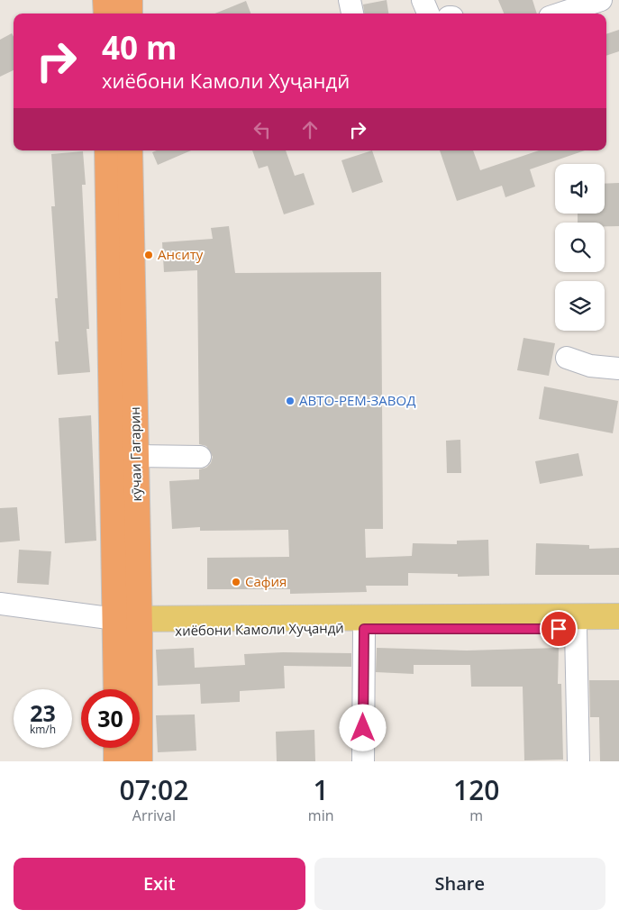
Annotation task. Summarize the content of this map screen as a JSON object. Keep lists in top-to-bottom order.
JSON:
{
  "streets": {
    "highway": ["кӯчаи Гагарин"],
    "main road": ["хиёбони Камоли Хуҷандӣ"]
  },
  "crossings": [
    ["кӯчаи Гагарин", "хиёбони Камоли Хуҷандӣ"]
  ],
  "places": ["Анситу", "АВТО-РЕМ-ЗАВОД", "Сафия"],
  "page": {
    "turn": ["40 m", "хиёбони Камоли Хуҷандӣ"],
    "speed": "23 km/h",
    "limit": "30",
    "eta": [
      "07:02",
      "Arrival",
      "1",
      "min",
      "120",
      "m"
    ],
    "buttons": ["Exit", "Share"]
  }
}
